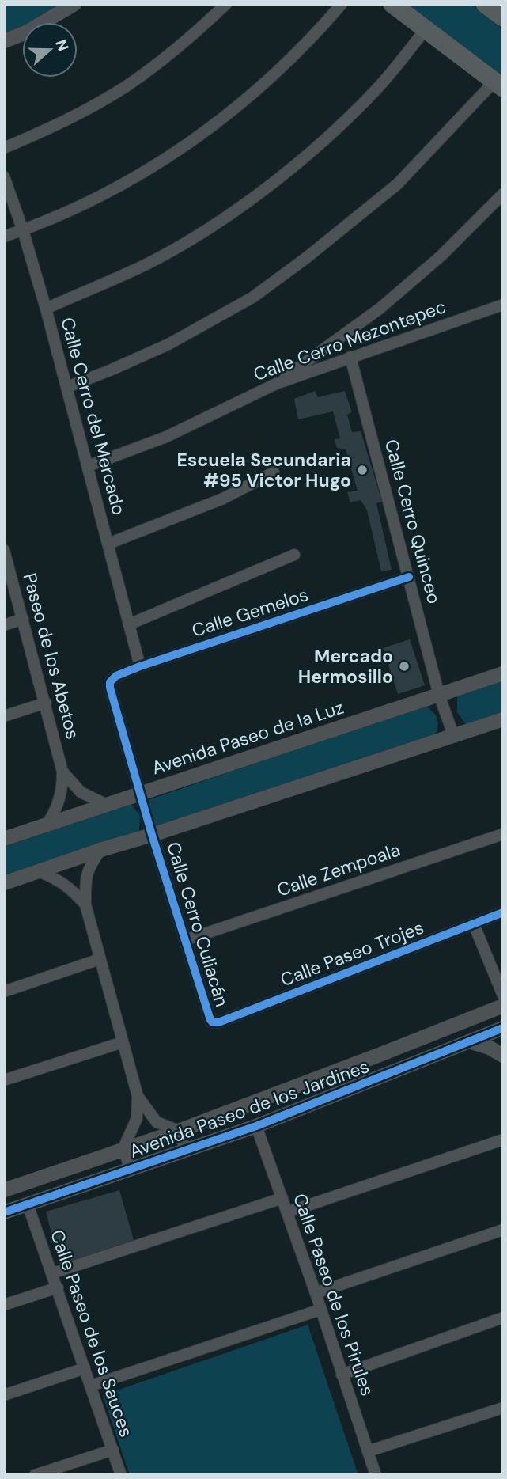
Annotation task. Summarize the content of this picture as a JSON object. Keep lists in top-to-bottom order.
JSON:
{
  "streets": {
    "street": [
      "Calle Cerro Mezontepec",
      "Calle Cerro del Mercado",
      "Calle Cerro Quinceo",
      "Calle Gemelos",
      "Paseo de los Abetos",
      "Avenida Paseo de la Luz",
      "Calle Zempoala",
      "Calle Cerro Culiacán",
      "Calle Paseo Trojes",
      "Avenida Paseo de los Jardines",
      "Calle Paseo de los Pirules",
      "Calle Paseo de los Sauces"
    ]
  },
  "crossings": [
    ["Calle Cerro Mezontepec", "Calle Cerro del Mercado"],
    ["Calle Cerro Mezontepec", "Calle Cerro Quinceo"],
    ["Calle Cerro del Mercado", "Calle Gemelos"],
    ["Calle Cerro Quinceo", "Calle Gemelos"],
    ["Calle Cerro Quinceo", "Avenida Paseo de la Luz"],
    ["Calle Gemelos", "Avenida Paseo de la Luz"],
    ["Calle Gemelos", "Calle Cerro Culiacán"],
    ["Paseo de los Abetos", "Avenida Paseo de la Luz"],
    ["Avenida Paseo de la Luz", "Calle Cerro Culiacán"],
    ["Calle Zempoala", "Calle Cerro Culiacán"],
    ["Calle Cerro Culiacán", "Calle Paseo Trojes"],
    ["Avenida Paseo de los Jardines", "Calle Paseo de los Pirules"],
    ["Avenida Paseo de los Jardines", "Calle Paseo de los Sauces"]
  ],
  "places": ["Escuela Secundaria #95 Victor Hugo", "Mercado Hermosillo"],
  "north": "right"
}
